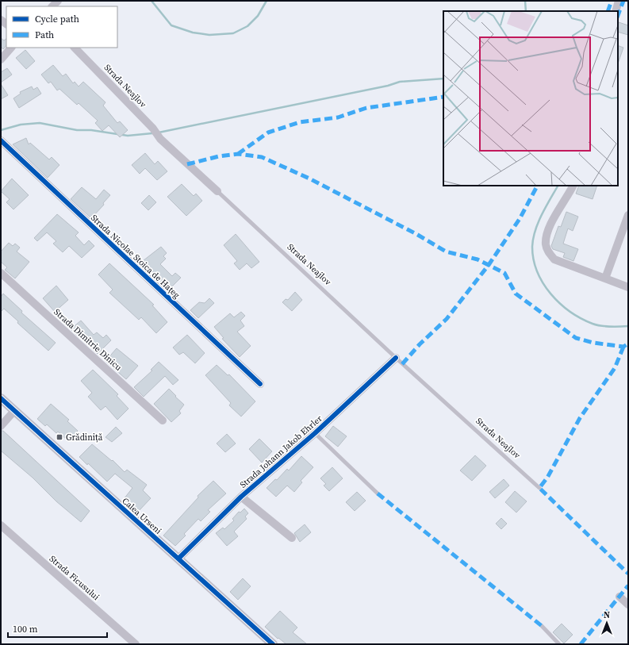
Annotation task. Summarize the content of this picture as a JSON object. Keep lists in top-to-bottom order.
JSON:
{
  "streets": {
    "street": [
      "Strada Neajlov",
      "Strada Nicolae Stoica de Hațeg",
      "Strada Dimitrie Dinicu",
      "Strada Johann Jakob Ehrler",
      "Calea Urseni",
      "Strada Ficusului"
    ]
  },
  "crossings": [
    ["Strada Neajlov", "Strada Johann Jakob Ehrler"],
    ["Strada Johann Jakob Ehrler", "Calea Urseni"]
  ],
  "places": {
    "transit": ["Grădiniță"]
  },
  "legend": ["Cycle path", "Path"],
  "scale_bar": "100 m",
  "north": "top"
}
